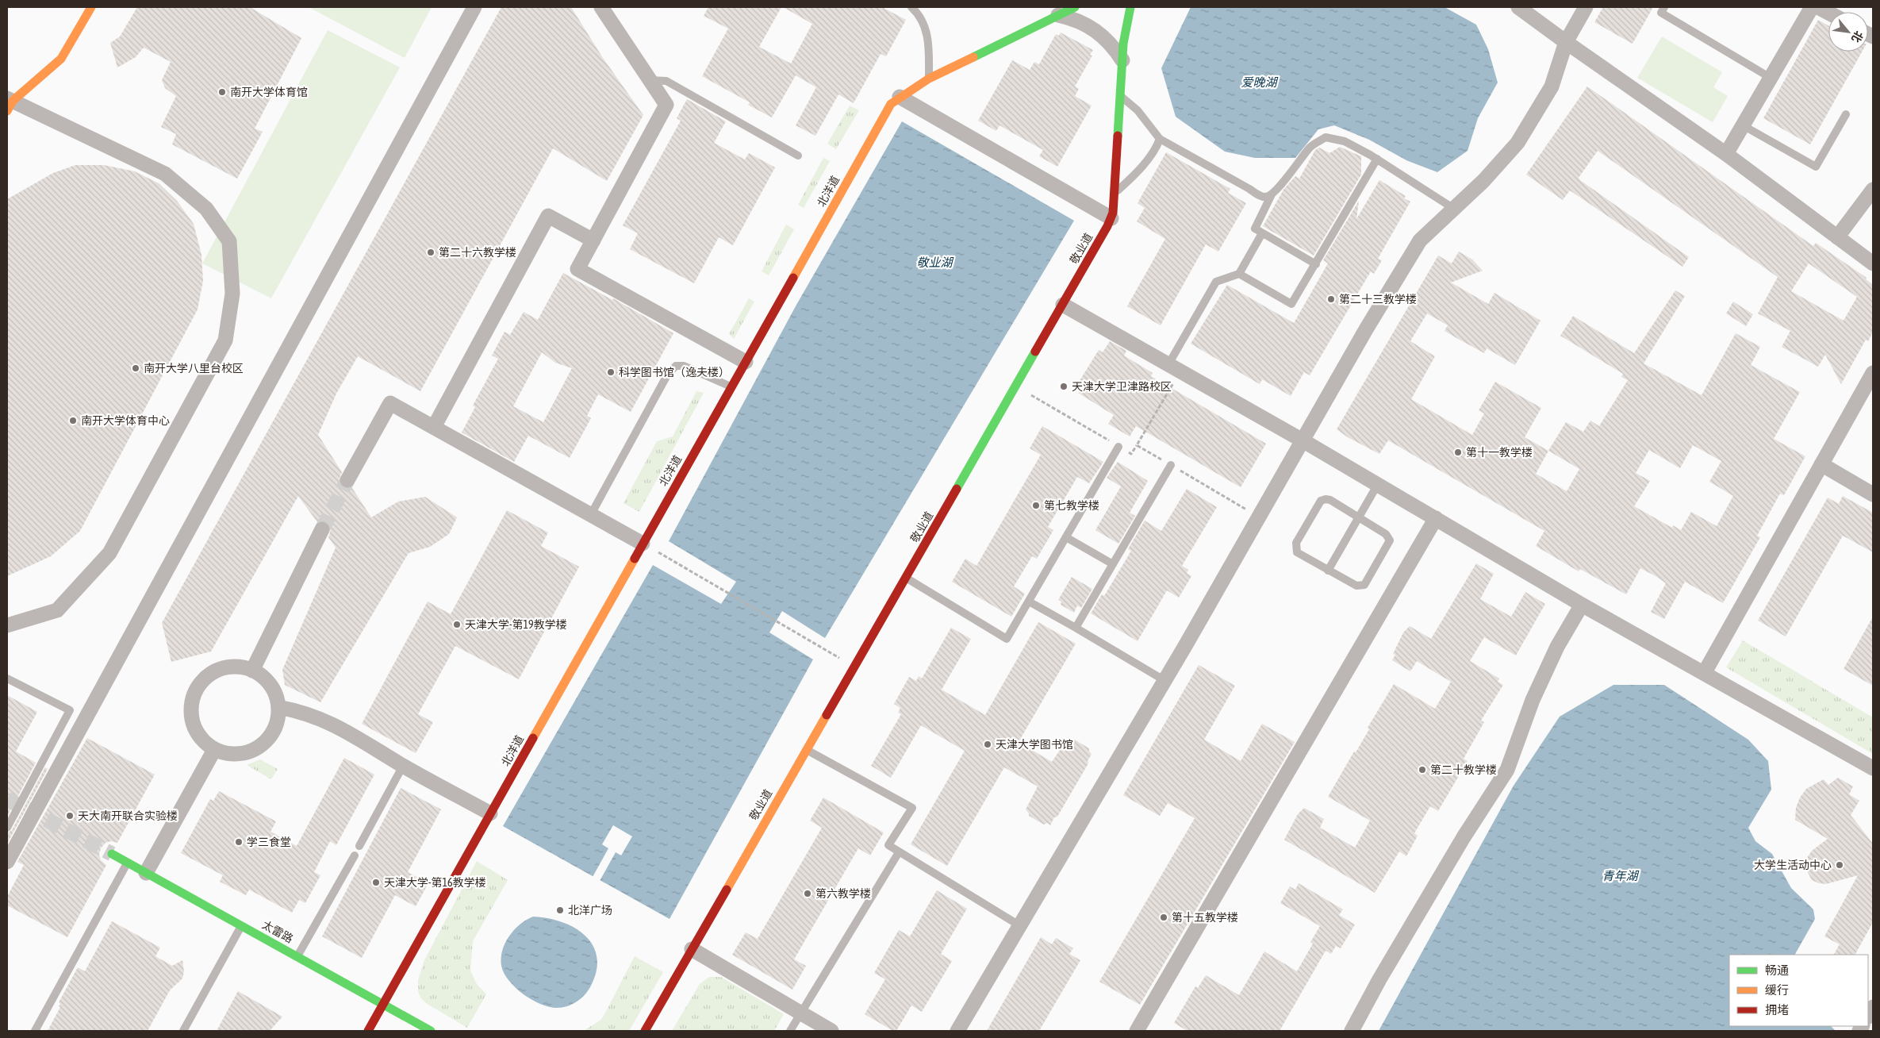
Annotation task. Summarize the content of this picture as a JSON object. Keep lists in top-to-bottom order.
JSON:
{
  "streets": {
    "street": ["北洋道", "敬业道", "太雷路"]
  },
  "crossings": [
    ["北洋道", "太雷路"]
  ],
  "water": ["爱晚湖", "敬业湖", "青年湖"],
  "places": [
    "南开大学体育馆",
    "第二十六教学楼",
    "第二十三教学楼",
    "南开大学八里台校区",
    "科学图书馆（逸夫楼）",
    "天津大学卫津路校区",
    "南开大学体育中心",
    "第十一教学楼",
    "第七教学楼",
    "天津大学-第19教学楼",
    "天津大学图书馆",
    "第二十教学楼",
    "天大南开联合实验楼",
    "学三食堂",
    "大学生活动中心",
    "天津大学-第16教学楼",
    "第六教学楼",
    "北洋广场",
    "第十五教学楼"
  ],
  "legend": ["畅通", "缓行", "拥堵"],
  "north": "bottom right"
}
